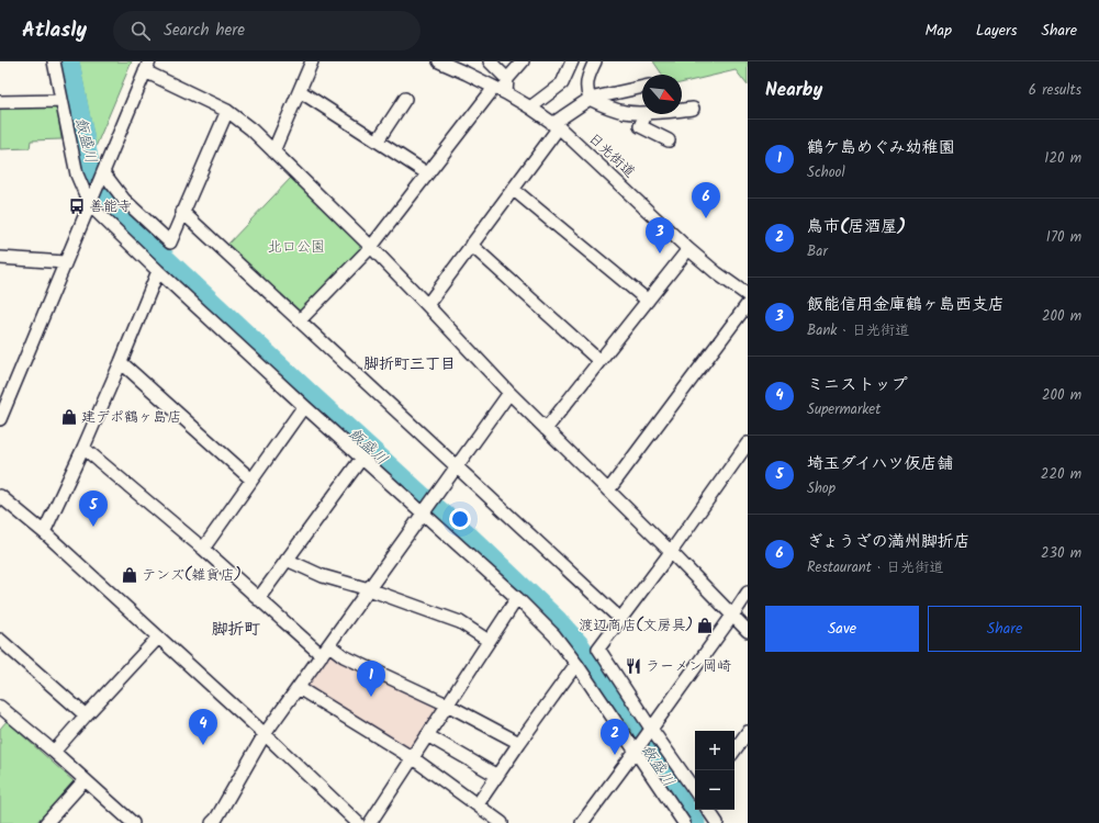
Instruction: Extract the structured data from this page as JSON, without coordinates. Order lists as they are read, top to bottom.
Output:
{
  "streets": {
    "street": ["日光街道"]
  },
  "districts": ["脚折町三丁目", "脚折町"],
  "water": ["飯盛川"],
  "parks": ["北口公園"],
  "places": {
    "bus stop": ["善能寺"],
    "shop": ["建デポ鶴ヶ島店", "テンズ(雑貨店)", "渡辺商店(文房具)"],
    "restaurant": ["ラーメン岡崎"]
  },
  "north": "bottom right",
  "page": {
    "header": "Atlasly",
    "search": "Search here",
    "nav": ["Map", "Layers", "Share"],
    "heading": ["Nearby", "6 results"],
    "list": [
      {
        "mark": "1",
        "name": "鶴ケ島めぐみ幼稚園",
        "note": "School",
        "value": "120 m"
      },
      {
        "mark": "2",
        "name": "鳥市(居酒屋)",
        "note": "Bar",
        "value": "170 m"
      },
      {
        "mark": "3",
        "name": "飯能信用金庫鶴ヶ島西支店",
        "note": "Bank · 日光街道",
        "value": "200 m"
      },
      {
        "mark": "4",
        "name": "ミニストップ",
        "note": "Supermarket",
        "value": "200 m"
      },
      {
        "mark": "5",
        "name": "埼玉ダイハツ仮店舗",
        "note": "Shop",
        "value": "220 m"
      },
      {
        "mark": "6",
        "name": "ぎょうざの満州脚折店",
        "note": "Restaurant · 日光街道",
        "value": "230 m"
      }
    ],
    "pins": [
      "6",
      "3",
      "5",
      "1",
      "4",
      "2"
    ],
    "buttons": ["Save", "Share"],
    "map_buttons": ["+", "−"]
  }
}
